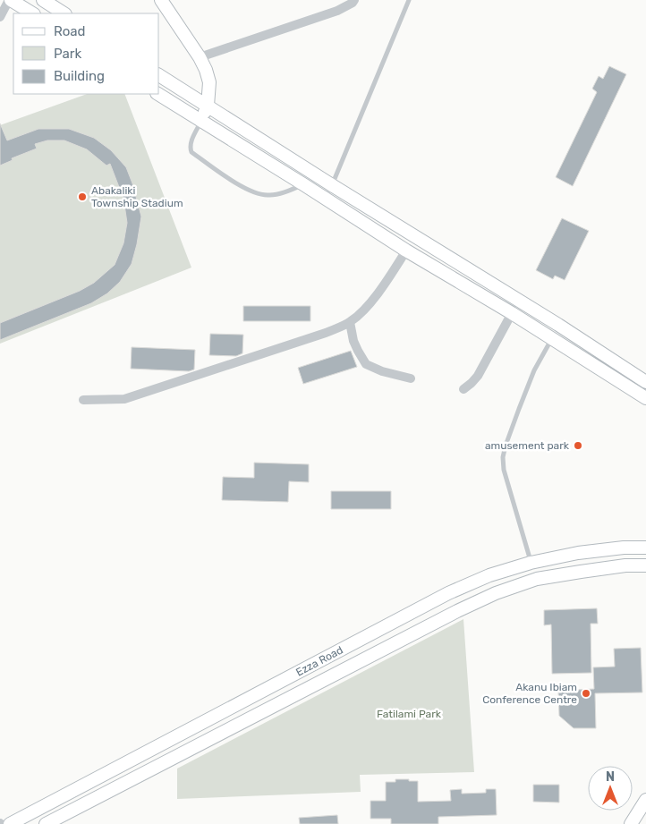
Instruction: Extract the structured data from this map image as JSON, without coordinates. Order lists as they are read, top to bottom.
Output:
{
  "streets": {
    "main road": ["Ezza Road"]
  },
  "parks": ["Fatilami Park"],
  "places": ["Abakaliki Township Stadium", "amusement park", "Akanu Ibiam Conference Centre"],
  "legend": ["Road", "Park", "Building"],
  "north": "top"
}
